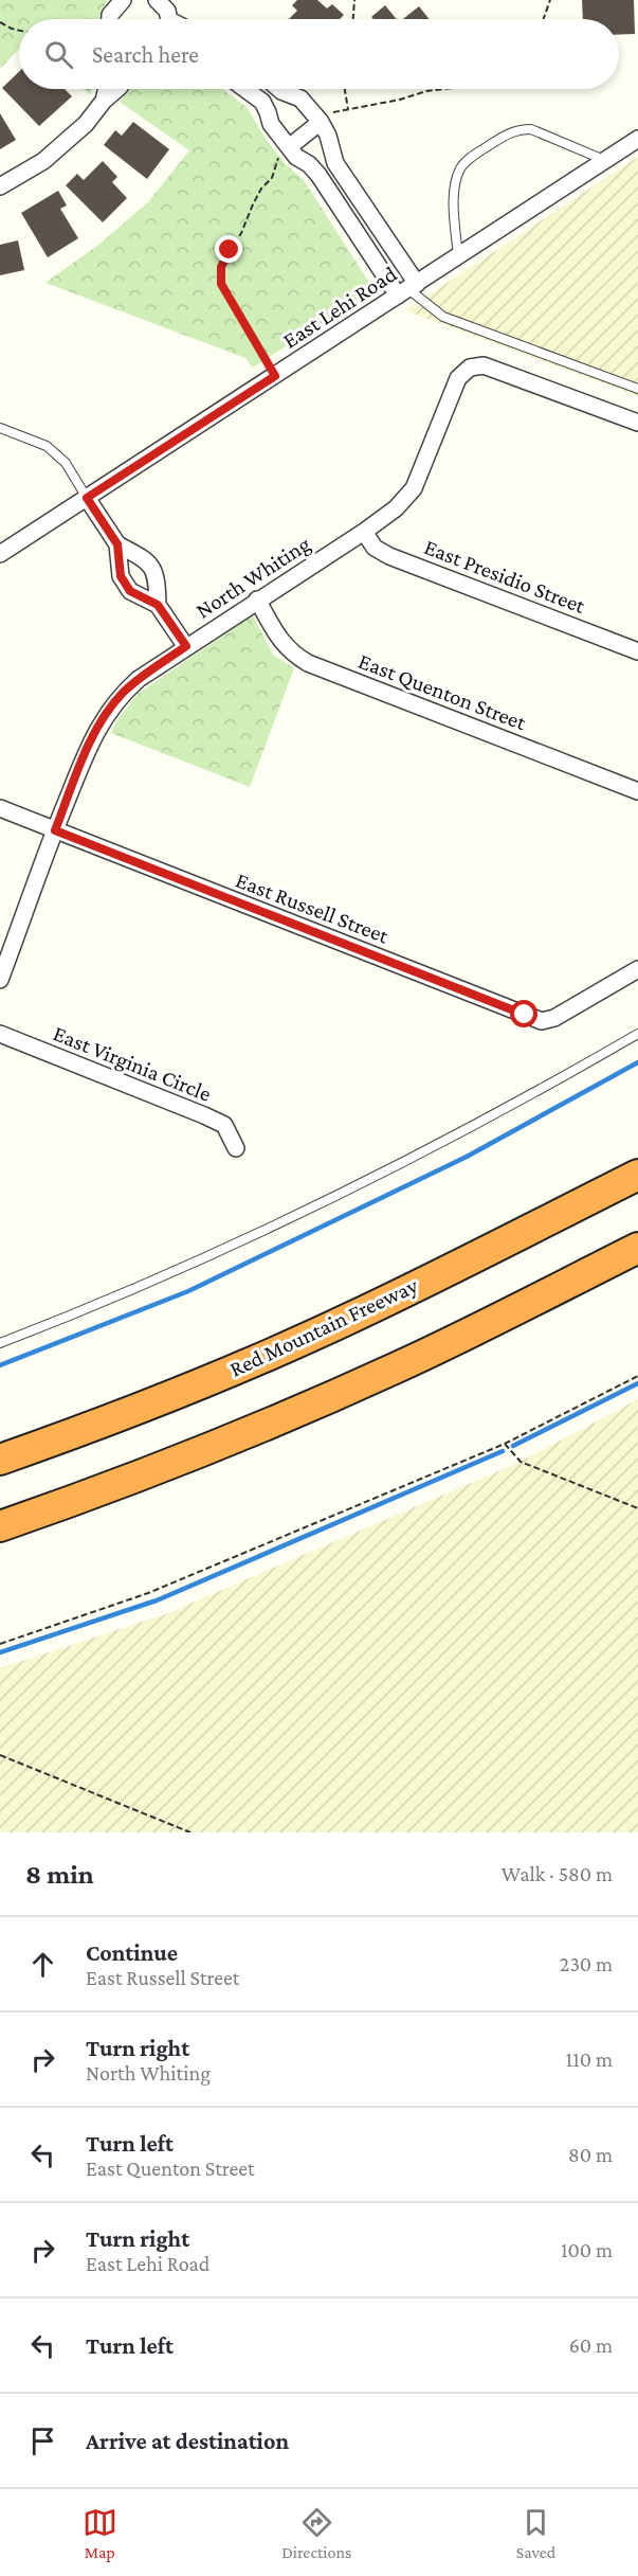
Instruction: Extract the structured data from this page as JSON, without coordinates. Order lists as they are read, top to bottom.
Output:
{
  "streets": {
    "highway": ["Red Mountain Freeway"],
    "street": [
      "East Lehi Road",
      "East Presidio Street",
      "North Whiting",
      "East Quenton Street",
      "East Russell Street",
      "East Virginia Circle"
    ]
  },
  "crossings": [
    ["East Presidio Street", "North Whiting"],
    ["North Whiting", "East Quenton Street"],
    ["North Whiting", "East Russell Street"]
  ],
  "page": {
    "search": "Search here",
    "heading": ["8 min", "Walk · 580 m"],
    "list": [
      ["Continue", "East Russell Street", "230 m"],
      ["Turn right", "North Whiting", "110 m"],
      ["Turn left", "East Quenton Street", "80 m"],
      ["Turn right", "East Lehi Road", "100 m"],
      ["Turn left", "60 m"],
      "Arrive at destination"
    ],
    "nav": ["Map", "Directions", "Saved"]
  }
}
